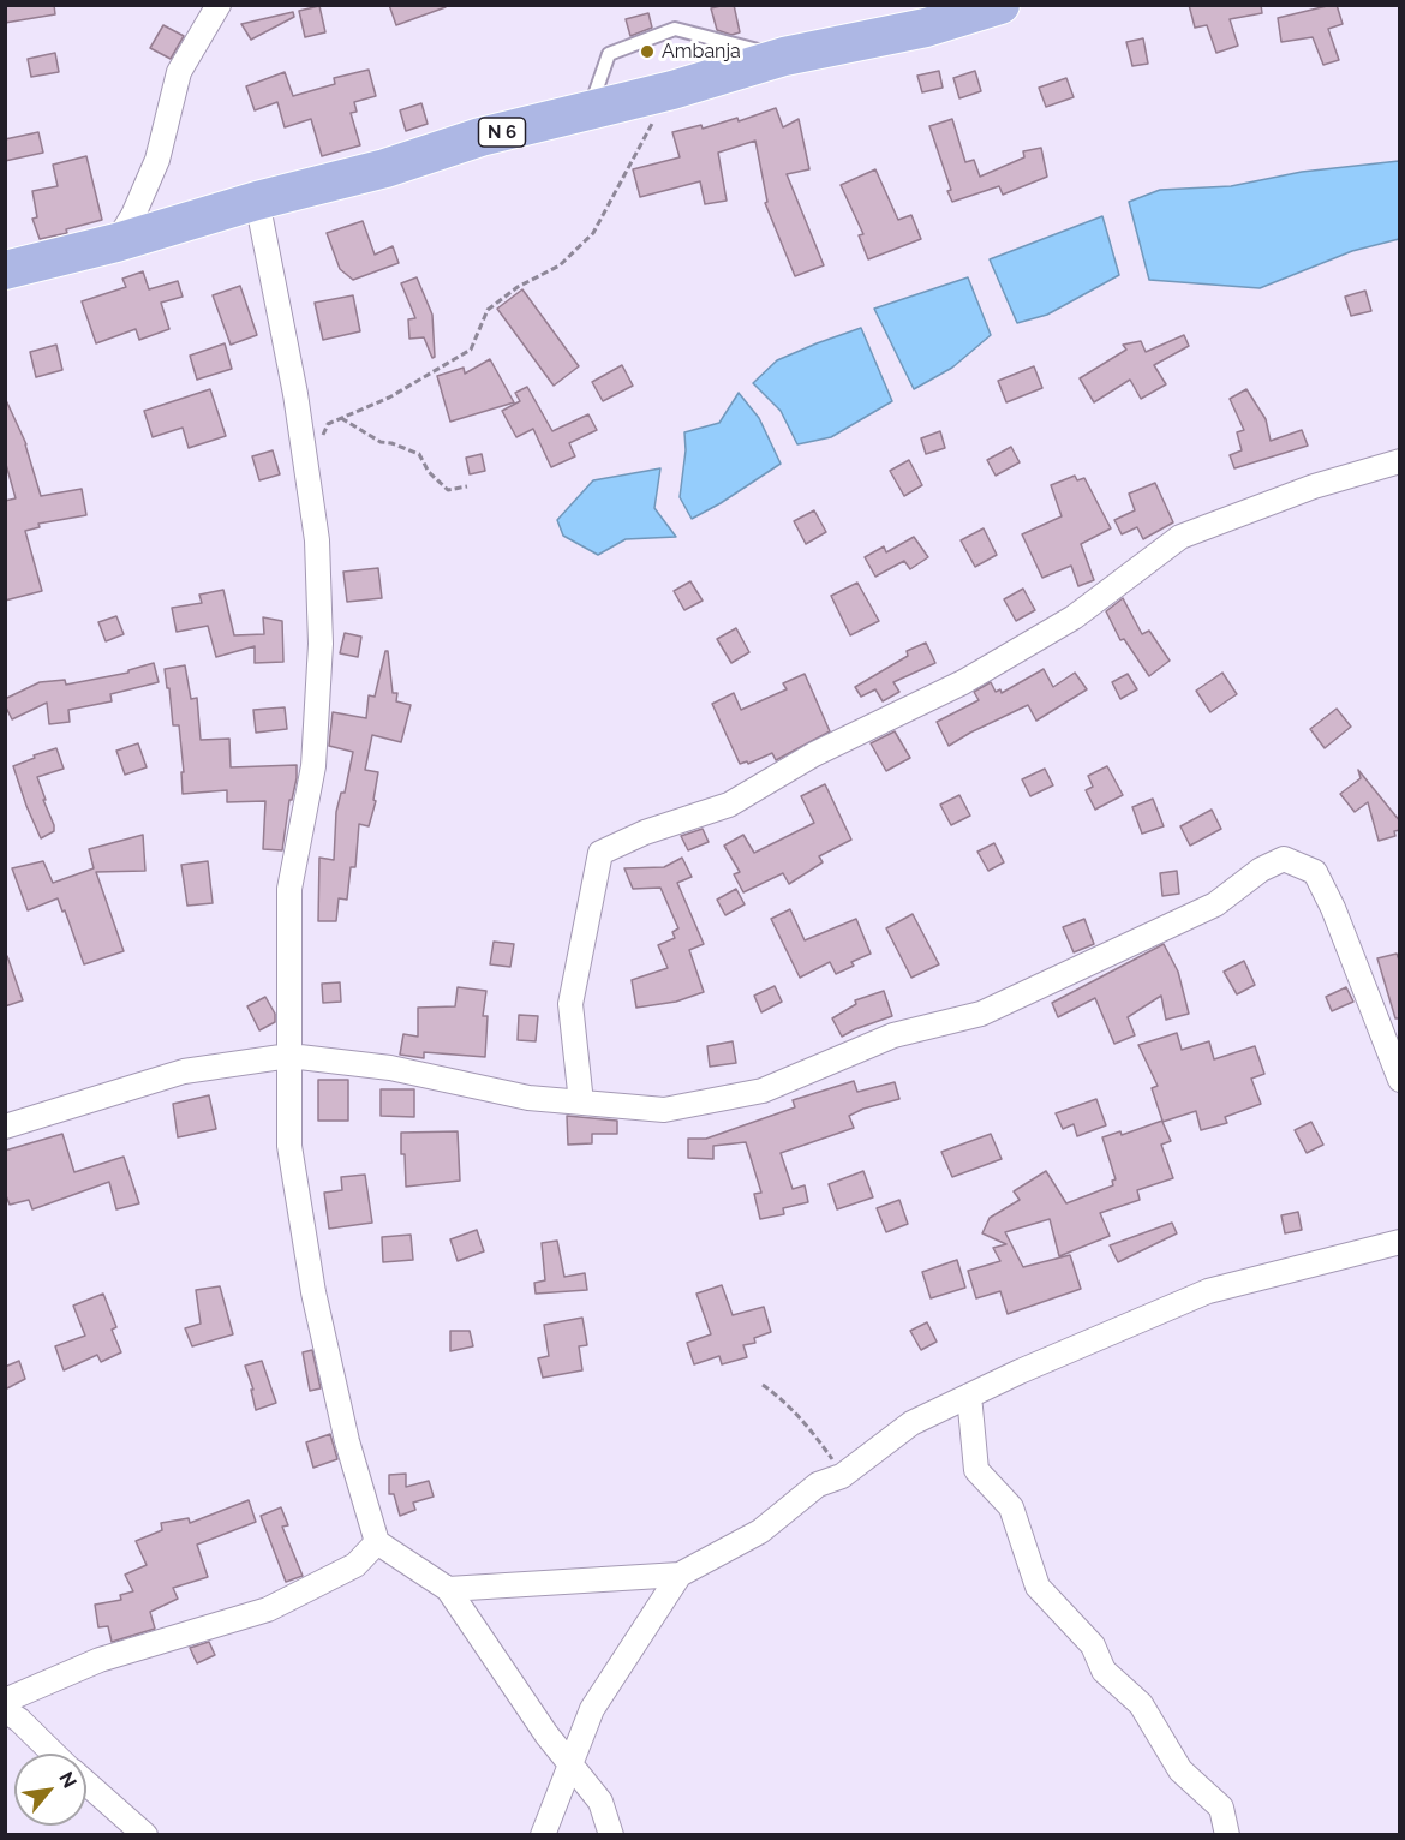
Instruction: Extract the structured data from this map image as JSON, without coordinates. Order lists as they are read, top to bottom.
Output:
{
  "streets": {
    "main road": ["N 6"]
  },
  "places": ["Ambanja"],
  "north": "top right"
}
